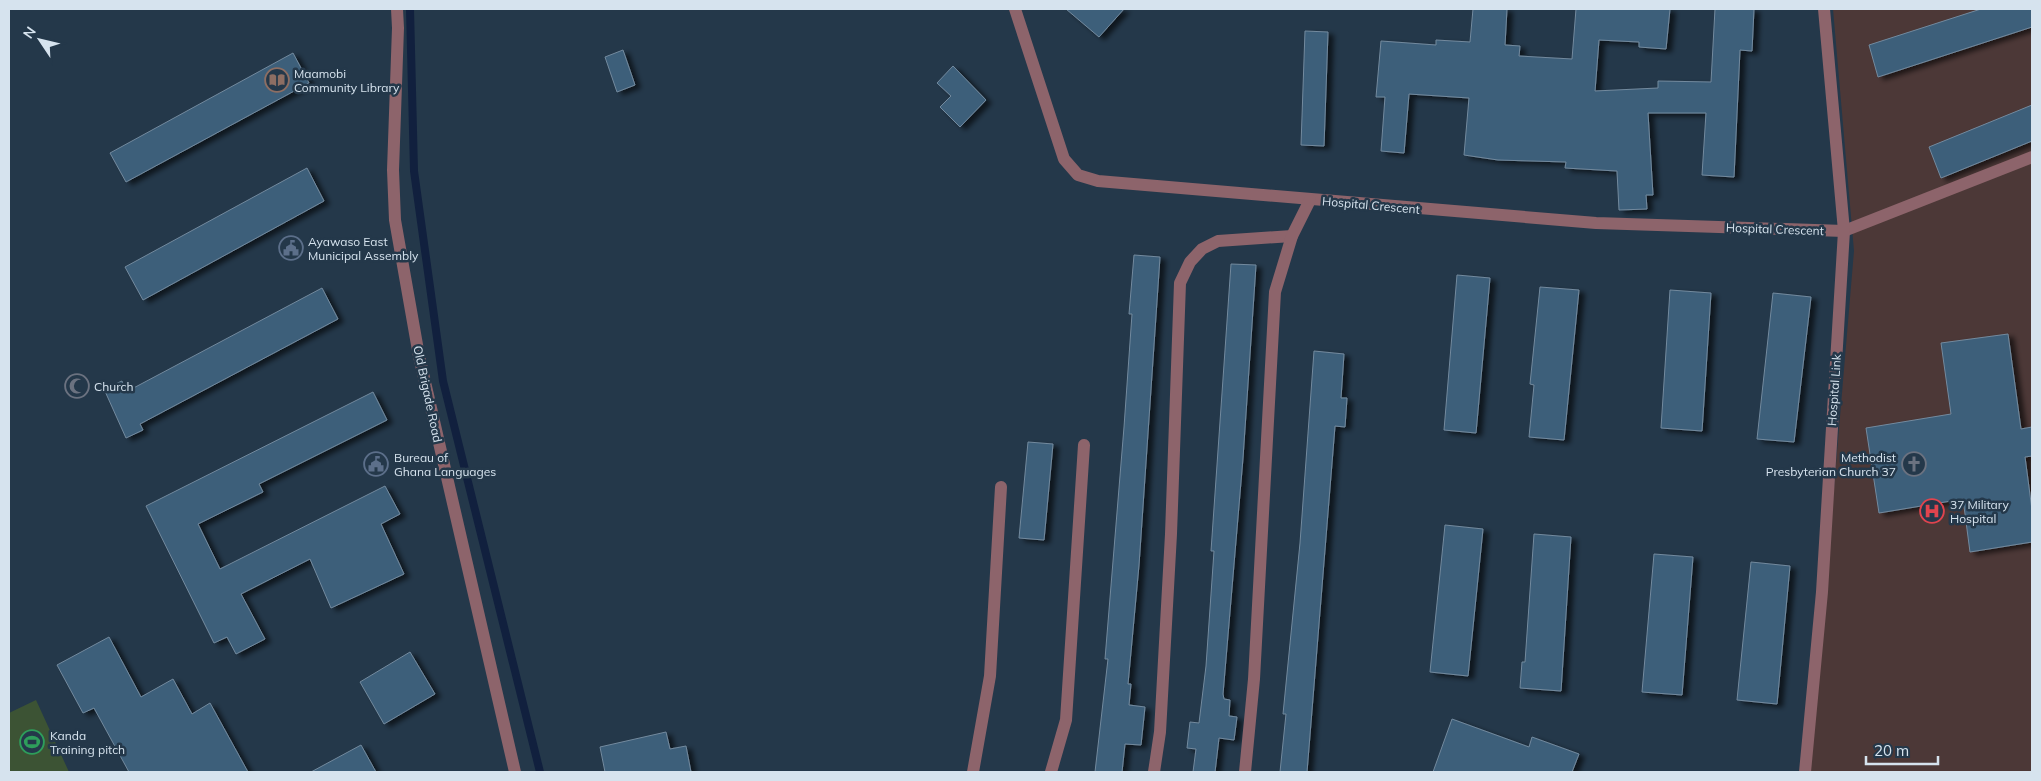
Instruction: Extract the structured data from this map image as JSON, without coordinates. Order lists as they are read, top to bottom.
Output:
{
  "streets": {
    "street": ["Hospital Crescent", "Hospital Link", "Old Brigade Road"]
  },
  "crossings": [
    ["Hospital Crescent", "Hospital Link"]
  ],
  "places": {
    "library": ["Maamobi Community Library"],
    "public building": ["Ayawaso East Municipal Assembly", "Bureau of Ghana Languages"],
    "mosque": ["Church"],
    "church": ["Methodist Presbyterian Church 37"],
    "hospital": ["37 Military Hospital"],
    "sports": ["Kanda Training pitch"]
  },
  "scale_bar": "20 m",
  "north": "top left"
}
